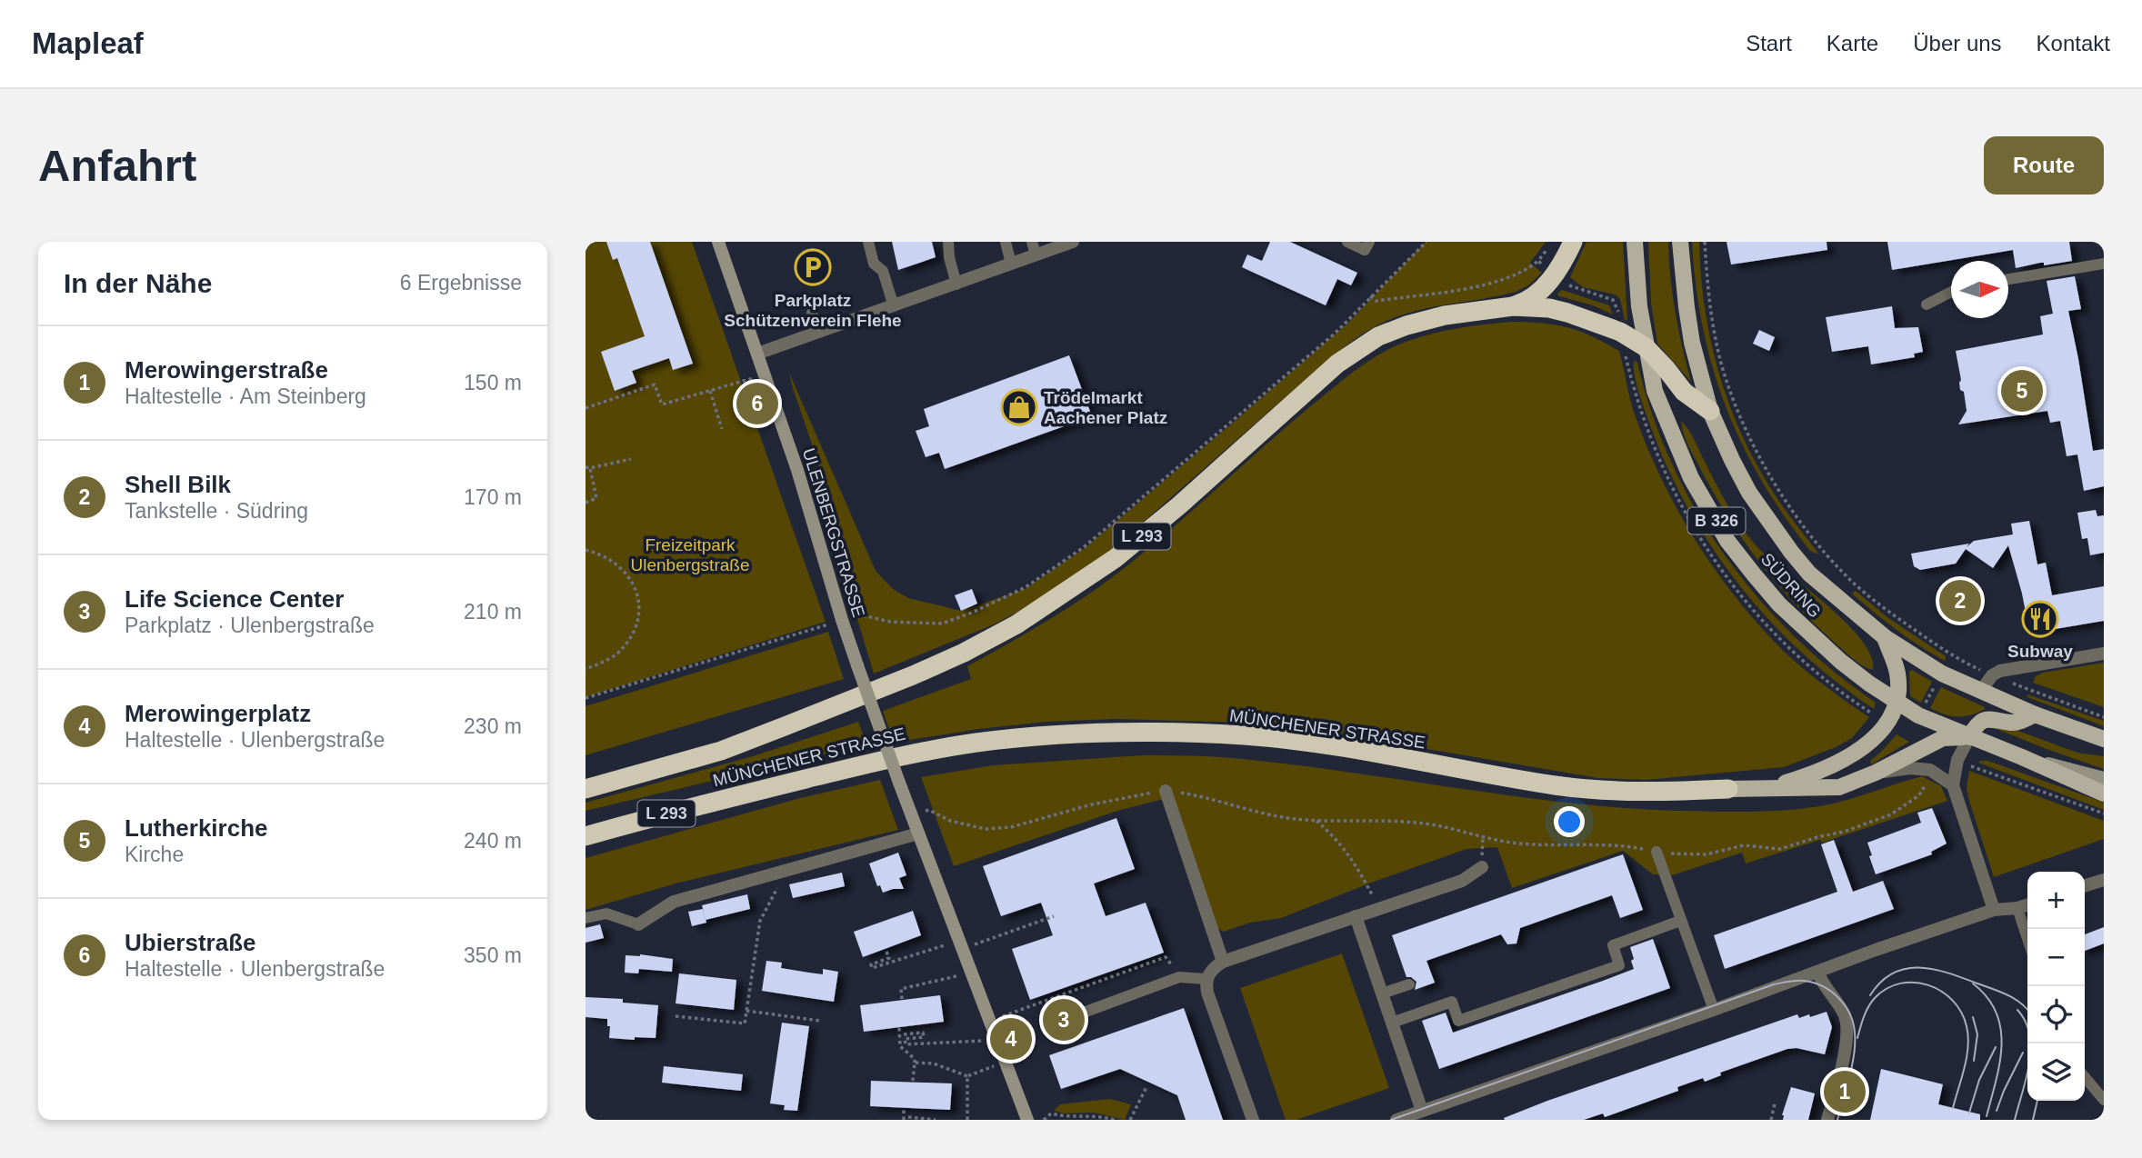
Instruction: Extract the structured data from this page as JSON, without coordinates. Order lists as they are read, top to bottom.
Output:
{
  "streets": {
    "highway": ["L 293", "MÜNCHENER STRASSE"],
    "main road": ["B 326", "SÜDRING"],
    "street": ["ULENBERGSTRASSE"]
  },
  "crossings": [
    ["B 326", "SÜDRING"],
    ["B 326", "MÜNCHENER STRASSE"]
  ],
  "parks": ["Freizeitpark Ulenbergstraße"],
  "places": {
    "parking": ["Parkplatz Schützenverein Flehe"],
    "shop": ["Trödelmarkt Aachener Platz"],
    "restaurant": ["Subway"]
  },
  "north": "right",
  "page": {
    "header": "Mapleaf",
    "nav": [
      "Start",
      "Karte",
      "Über uns",
      "Kontakt"
    ],
    "buttons": "Route",
    "title": "Anfahrt",
    "heading": ["In der Nähe", "6 Ergebnisse"],
    "list": [
      {
        "mark": "1",
        "name": "Merowingerstraße",
        "note": "Haltestelle · Am Steinberg",
        "value": "150 m"
      },
      {
        "mark": "2",
        "name": "Shell Bilk",
        "note": "Tankstelle · Südring",
        "value": "170 m"
      },
      {
        "mark": "3",
        "name": "Life Science Center",
        "note": "Parkplatz · Ulenbergstraße",
        "value": "210 m"
      },
      {
        "mark": "4",
        "name": "Merowingerplatz",
        "note": "Haltestelle · Ulenbergstraße",
        "value": "230 m"
      },
      {
        "mark": "5",
        "name": "Lutherkirche",
        "note": "Kirche",
        "value": "240 m"
      },
      {
        "mark": "6",
        "name": "Ubierstraße",
        "note": "Haltestelle · Ulenbergstraße",
        "value": "350 m"
      }
    ],
    "pins": [
      "5",
      "6",
      "2",
      "3",
      "4",
      "1"
    ],
    "map_buttons": ["+", "−"]
  }
}
